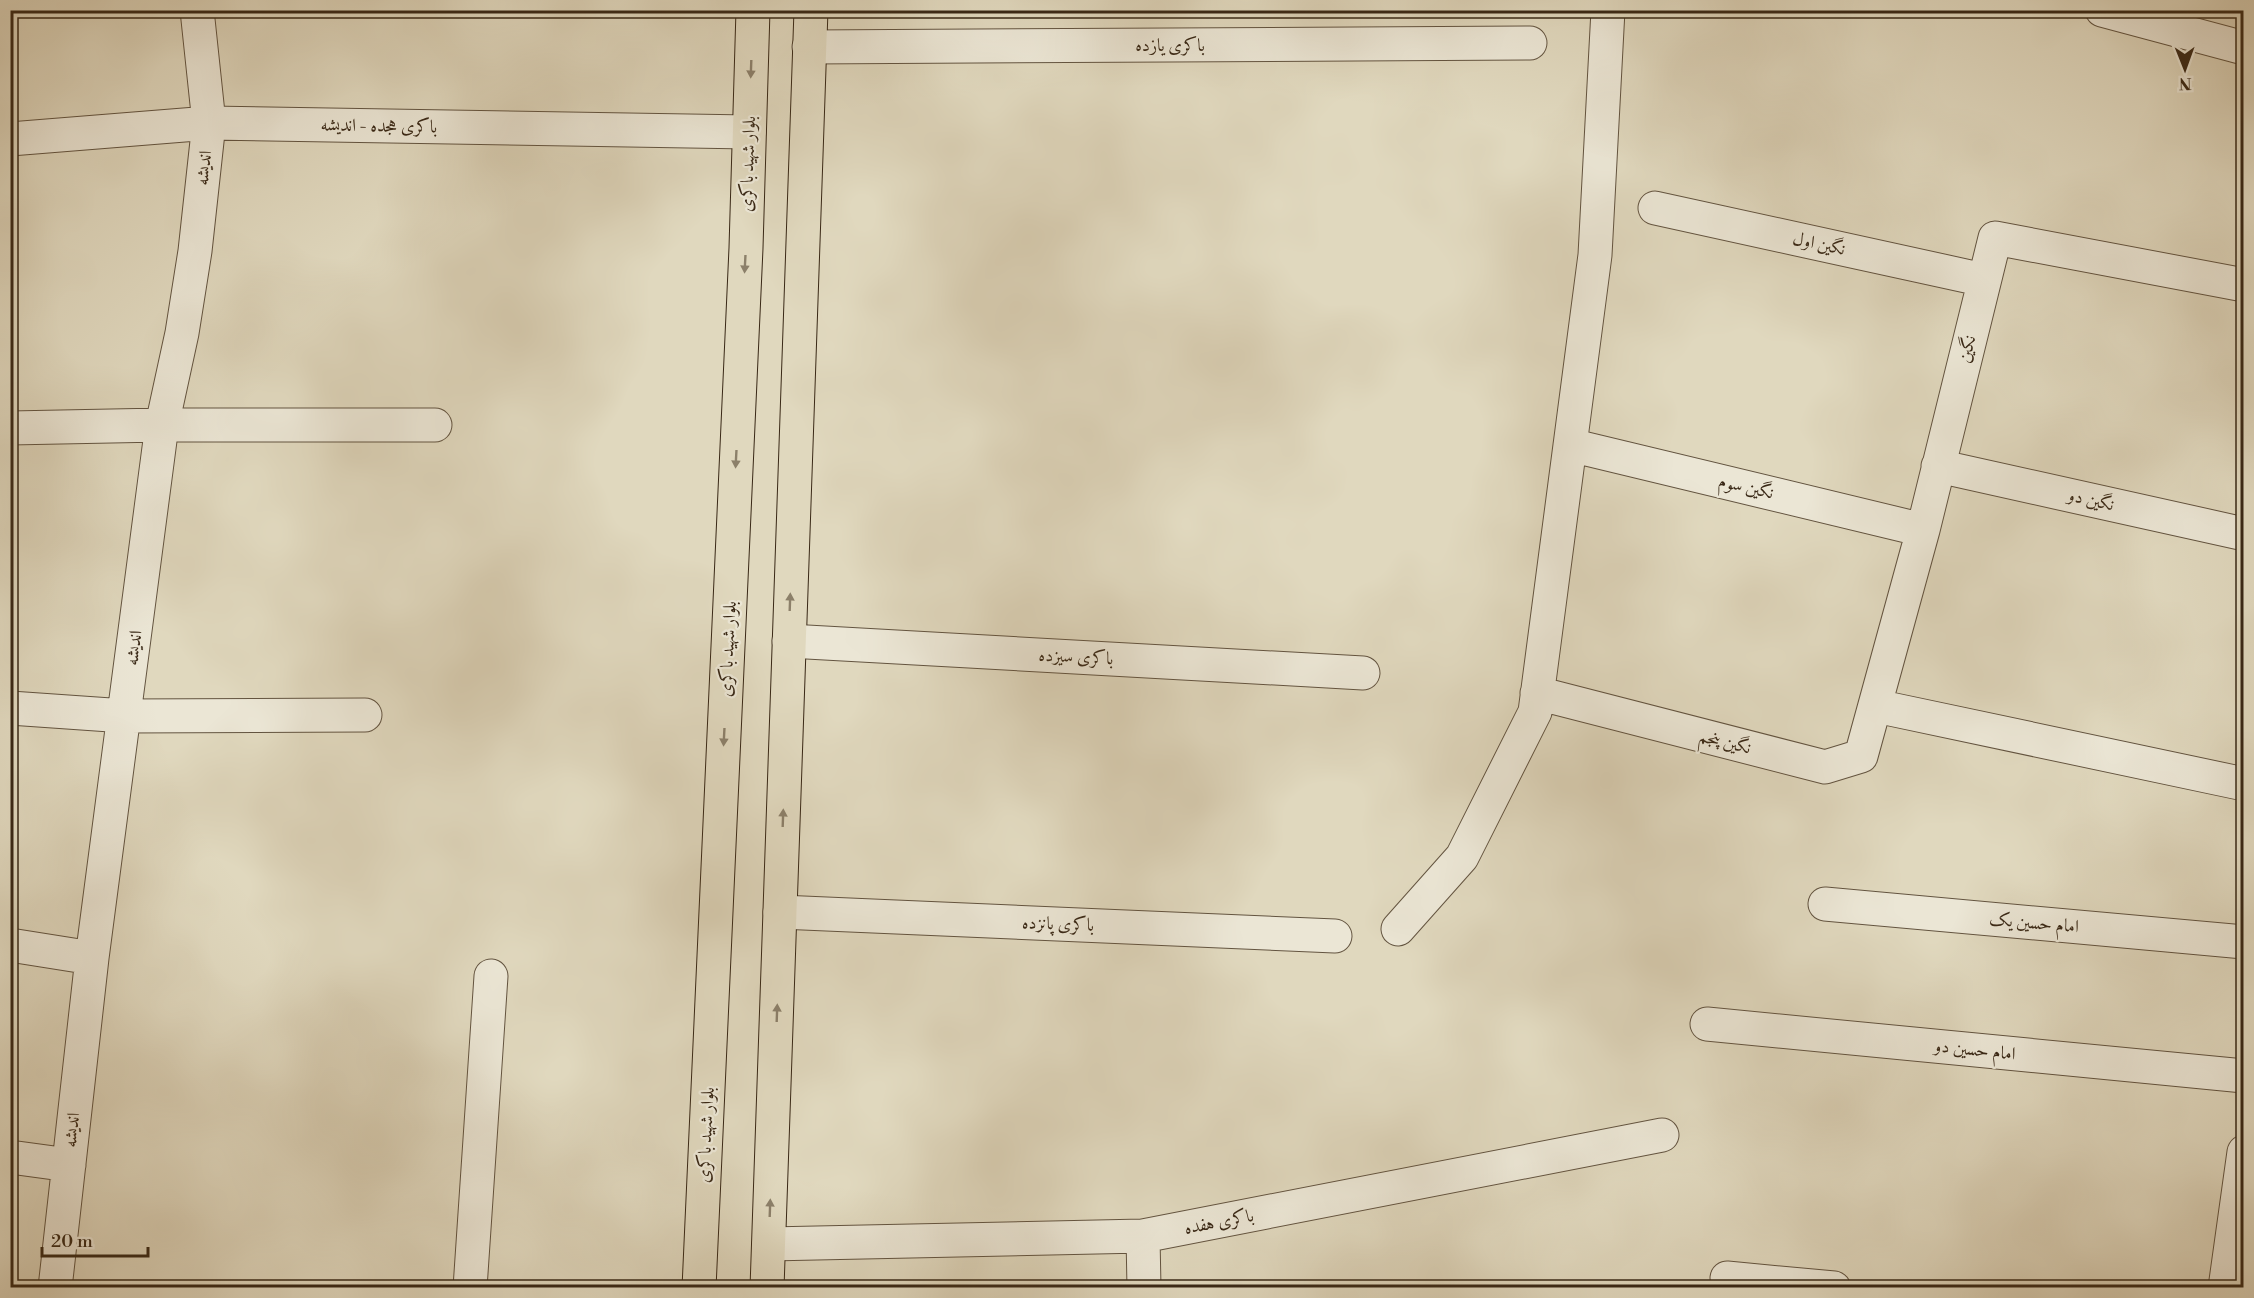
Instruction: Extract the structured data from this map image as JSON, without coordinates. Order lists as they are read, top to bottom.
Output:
{
  "streets": {
    "main road": ["بلوار شهید باکری"],
    "street": [
      "باکری یازده",
      "باکری هجده - اندیشه",
      "اندیشه",
      "نگین اول",
      "نگین",
      "نگین سوم",
      "نگین دو",
      "باکری سیزده",
      "نگین پنجم",
      "امام حسین یک",
      "باکری پانزده",
      "امام حسین دو",
      "باکری هفده"
    ]
  },
  "crossings": [
    ["باکری هجده - اندیشه", "بلوار شهید باکری"],
    ["باکری هجده - اندیشه", "اندیشه"],
    ["نگین اول", "نگین"],
    ["نگین", "نگین سوم"],
    ["نگین", "نگین دو"],
    ["نگین", "نگین پنجم"]
  ],
  "scale_bar": "20 m",
  "north": "bottom"
}
